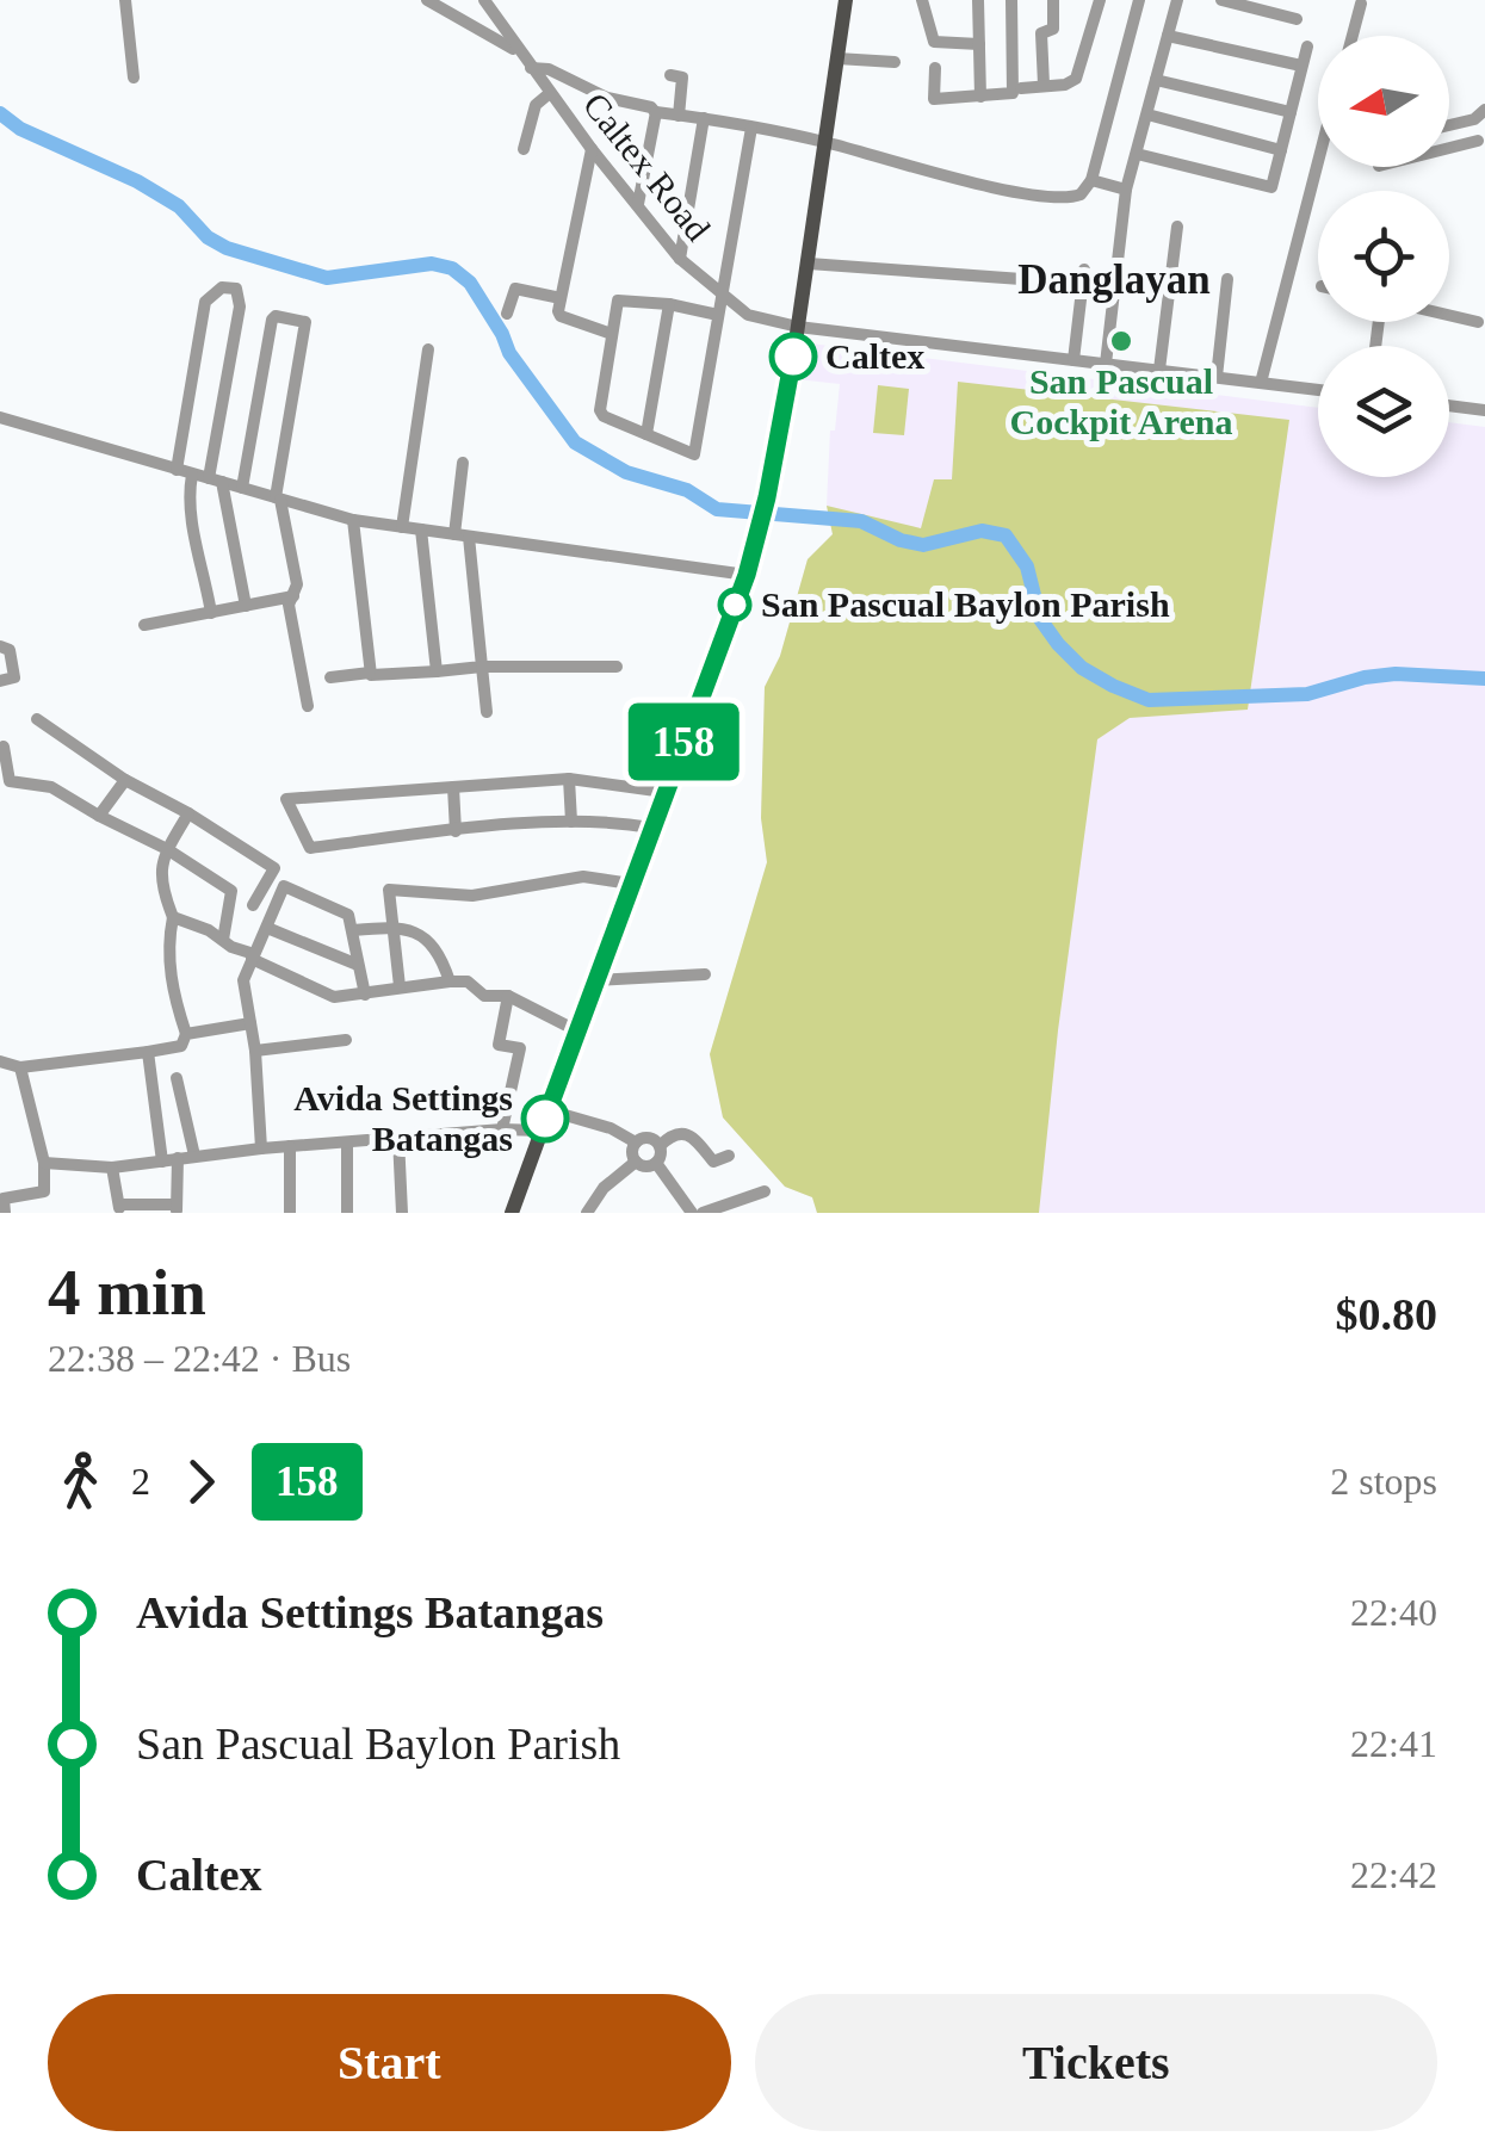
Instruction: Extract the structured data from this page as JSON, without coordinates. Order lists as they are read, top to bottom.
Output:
{
  "streets": {
    "street": ["Caltex Road"]
  },
  "districts": ["Danglayan"],
  "places": [
    "San Pascual Cockpit Arena",
    "Caltex",
    "San Pascual Baylon Parish",
    "Avida Settings Batangas"
  ],
  "lines": ["bus line 158"],
  "north": "left",
  "page": {
    "on_map": "158",
    "heading": ["4 min", "22:38 – 22:42 · Bus", "$0.80"],
    "legs": ["2", "158", "2 stops"],
    "list": [
      {
        "name": "Avida Settings Batangas",
        "value": "22:40"
      },
      {
        "name": "San Pascual Baylon Parish",
        "value": "22:41"
      },
      {
        "name": "Caltex",
        "value": "22:42"
      }
    ],
    "buttons": ["Start", "Tickets"]
  }
}
